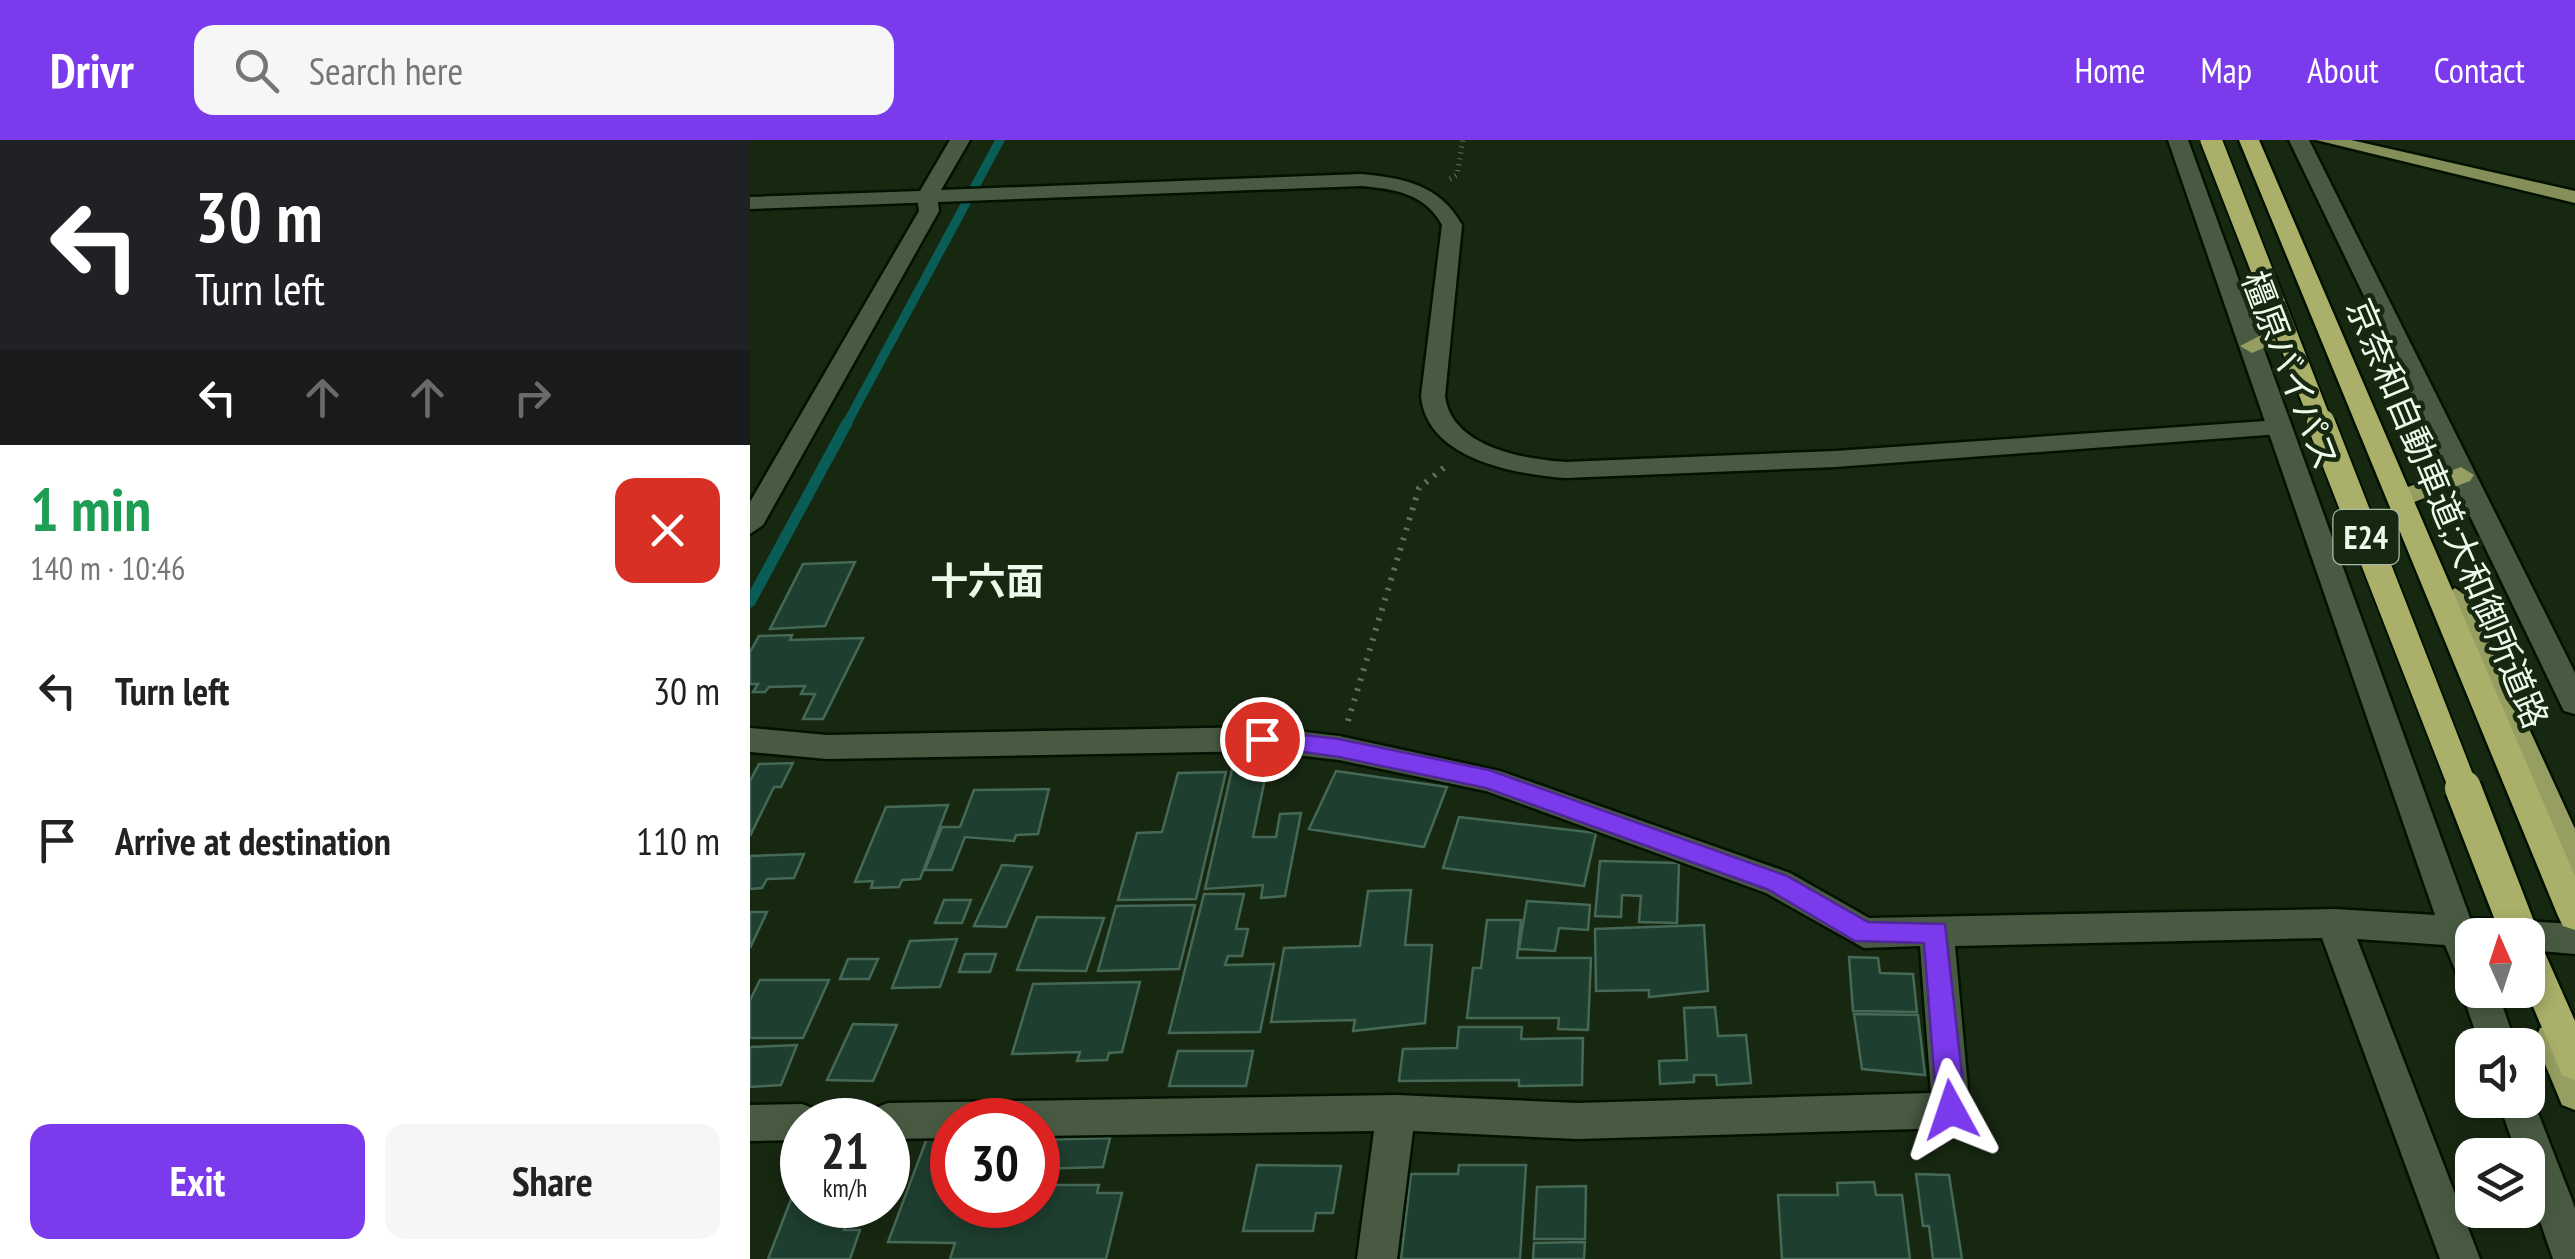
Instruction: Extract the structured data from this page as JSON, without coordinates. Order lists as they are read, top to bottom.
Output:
{
  "streets": {
    "highway": ["橿原バイパス", "京奈和自動車道;大和御所道路", "E24"]
  },
  "crossings": [
    ["橿原バイパス", "E24"]
  ],
  "districts": ["十六面"],
  "north": "top",
  "page": {
    "header": "Drivr",
    "search": "Search here",
    "nav": [
      "Home",
      "Map",
      "About",
      "Contact"
    ],
    "turn": ["30 m", "Turn left"],
    "heading": ["1 min", "140 m · 10:46"],
    "list": [
      {
        "name": "Turn left",
        "value": "30 m"
      },
      {
        "name": "Arrive at destination",
        "value": "110 m"
      }
    ],
    "speed": "21 km/h",
    "limit": "30",
    "buttons": ["Exit", "Share"]
  }
}
